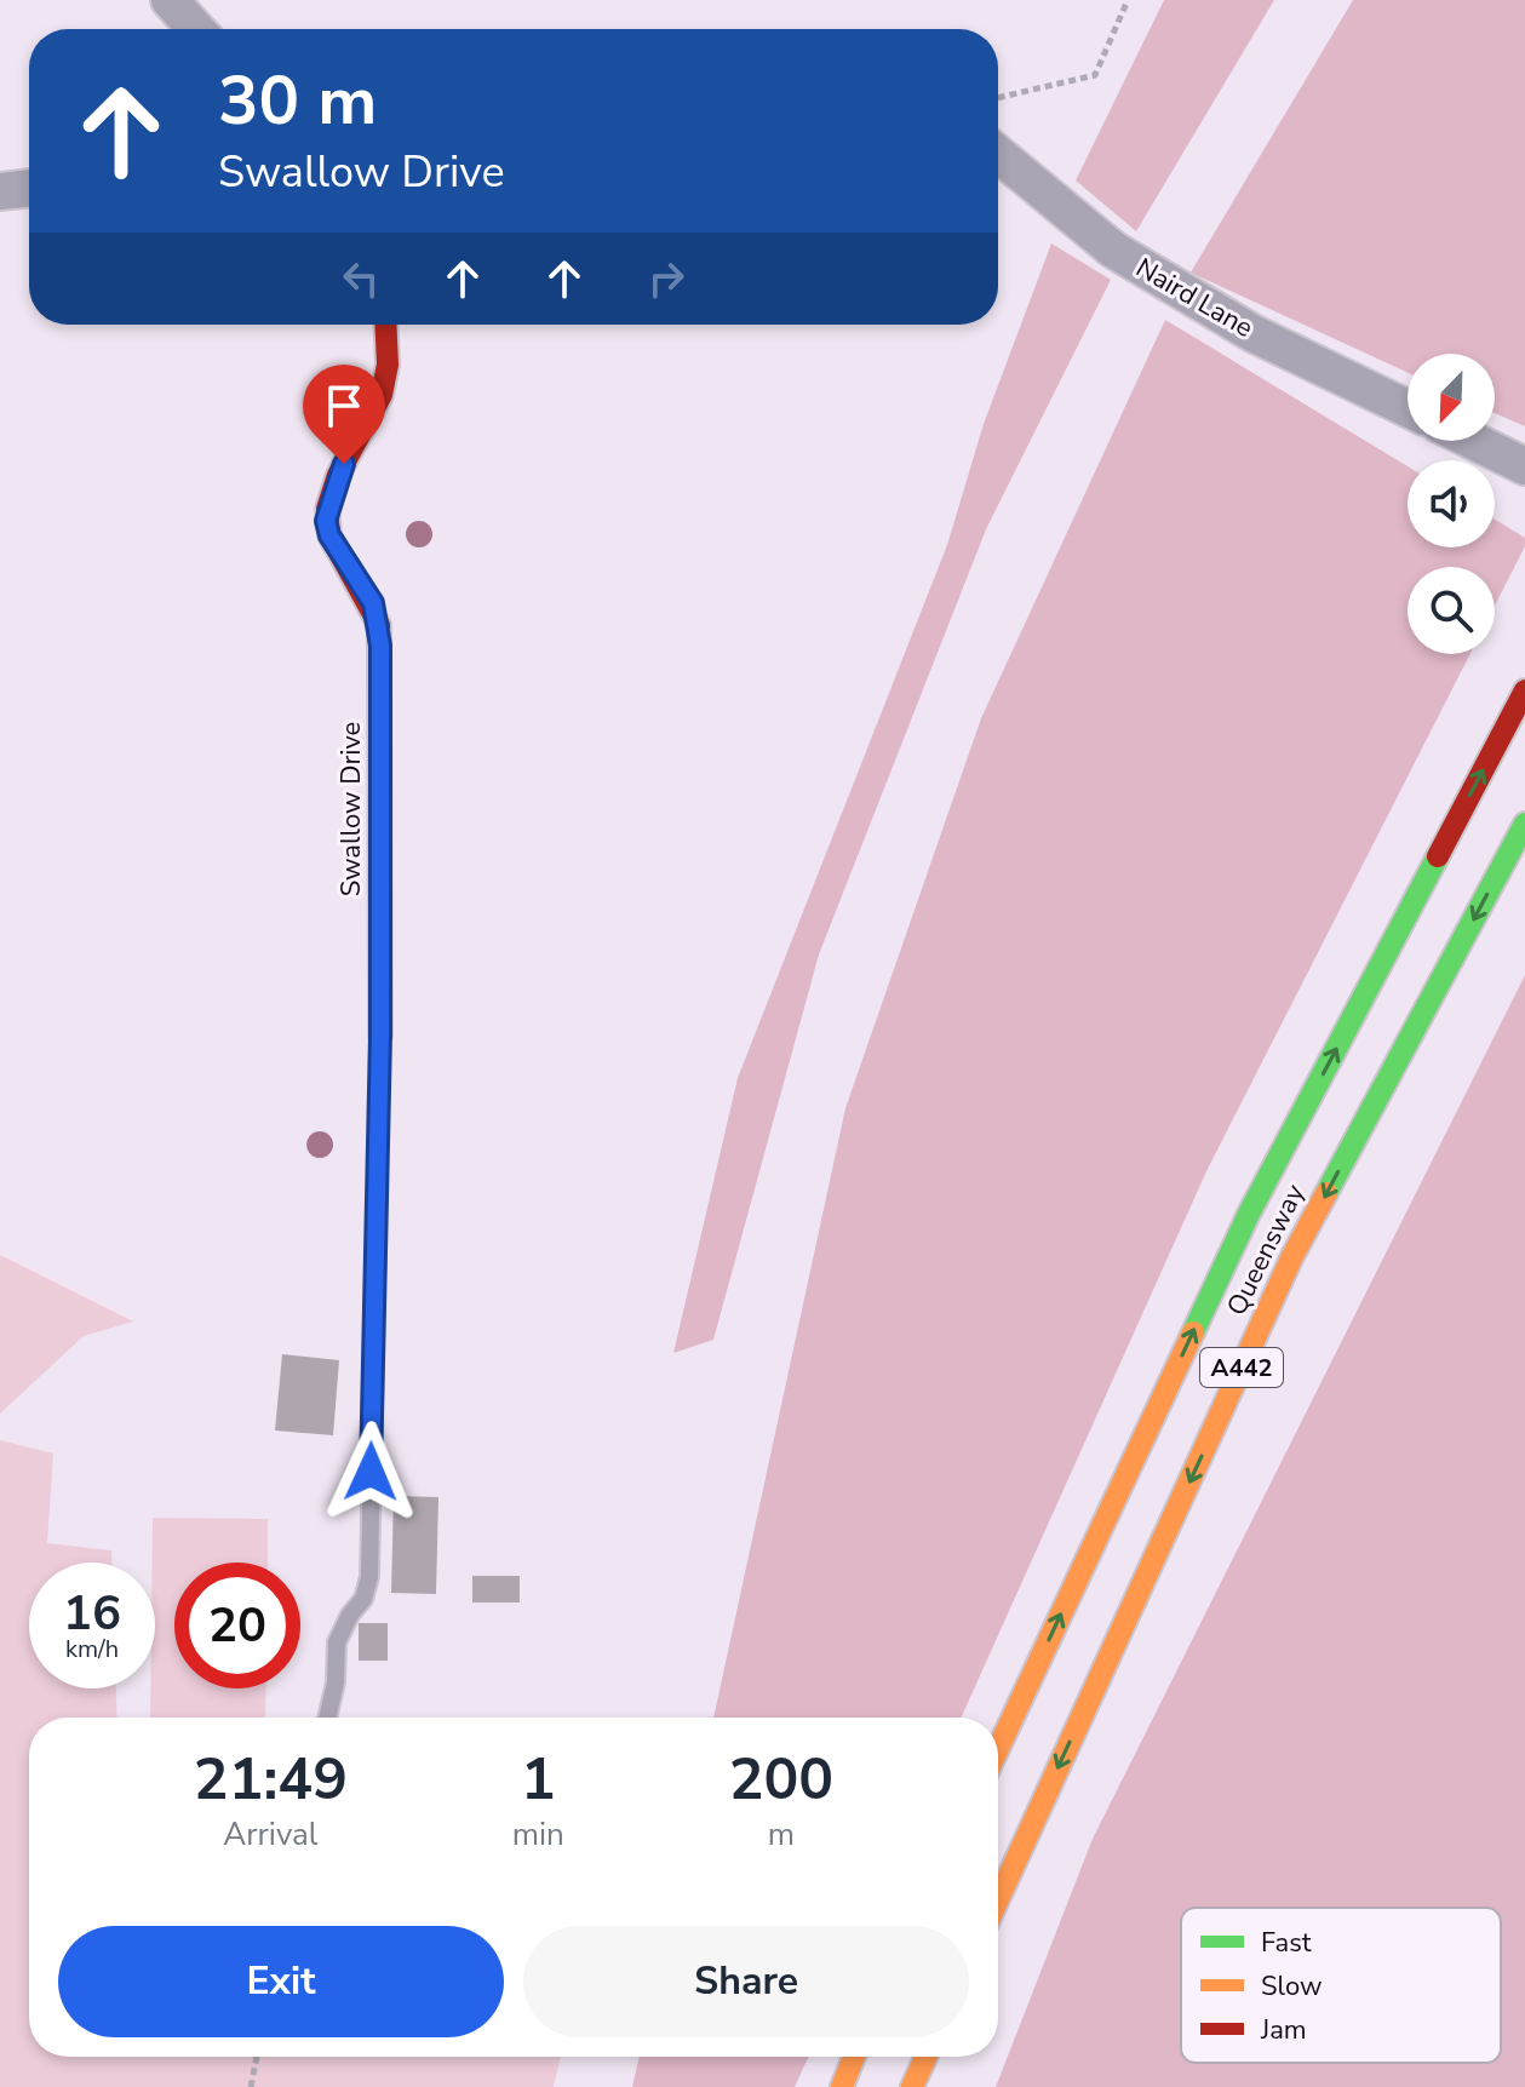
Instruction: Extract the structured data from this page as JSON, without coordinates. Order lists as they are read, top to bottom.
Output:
{
  "streets": {
    "main road": ["Swallow Drive", "Queensway", "A442"],
    "street": ["Naird Lane"]
  },
  "legend": ["Fast", "Slow", "Jam"],
  "north": "bottom left",
  "page": {
    "turn": ["30 m", "Swallow Drive"],
    "speed": "16 km/h",
    "limit": "20",
    "eta": [
      "21:49",
      "Arrival",
      "1",
      "min",
      "200",
      "m"
    ],
    "buttons": ["Exit", "Share"]
  }
}
